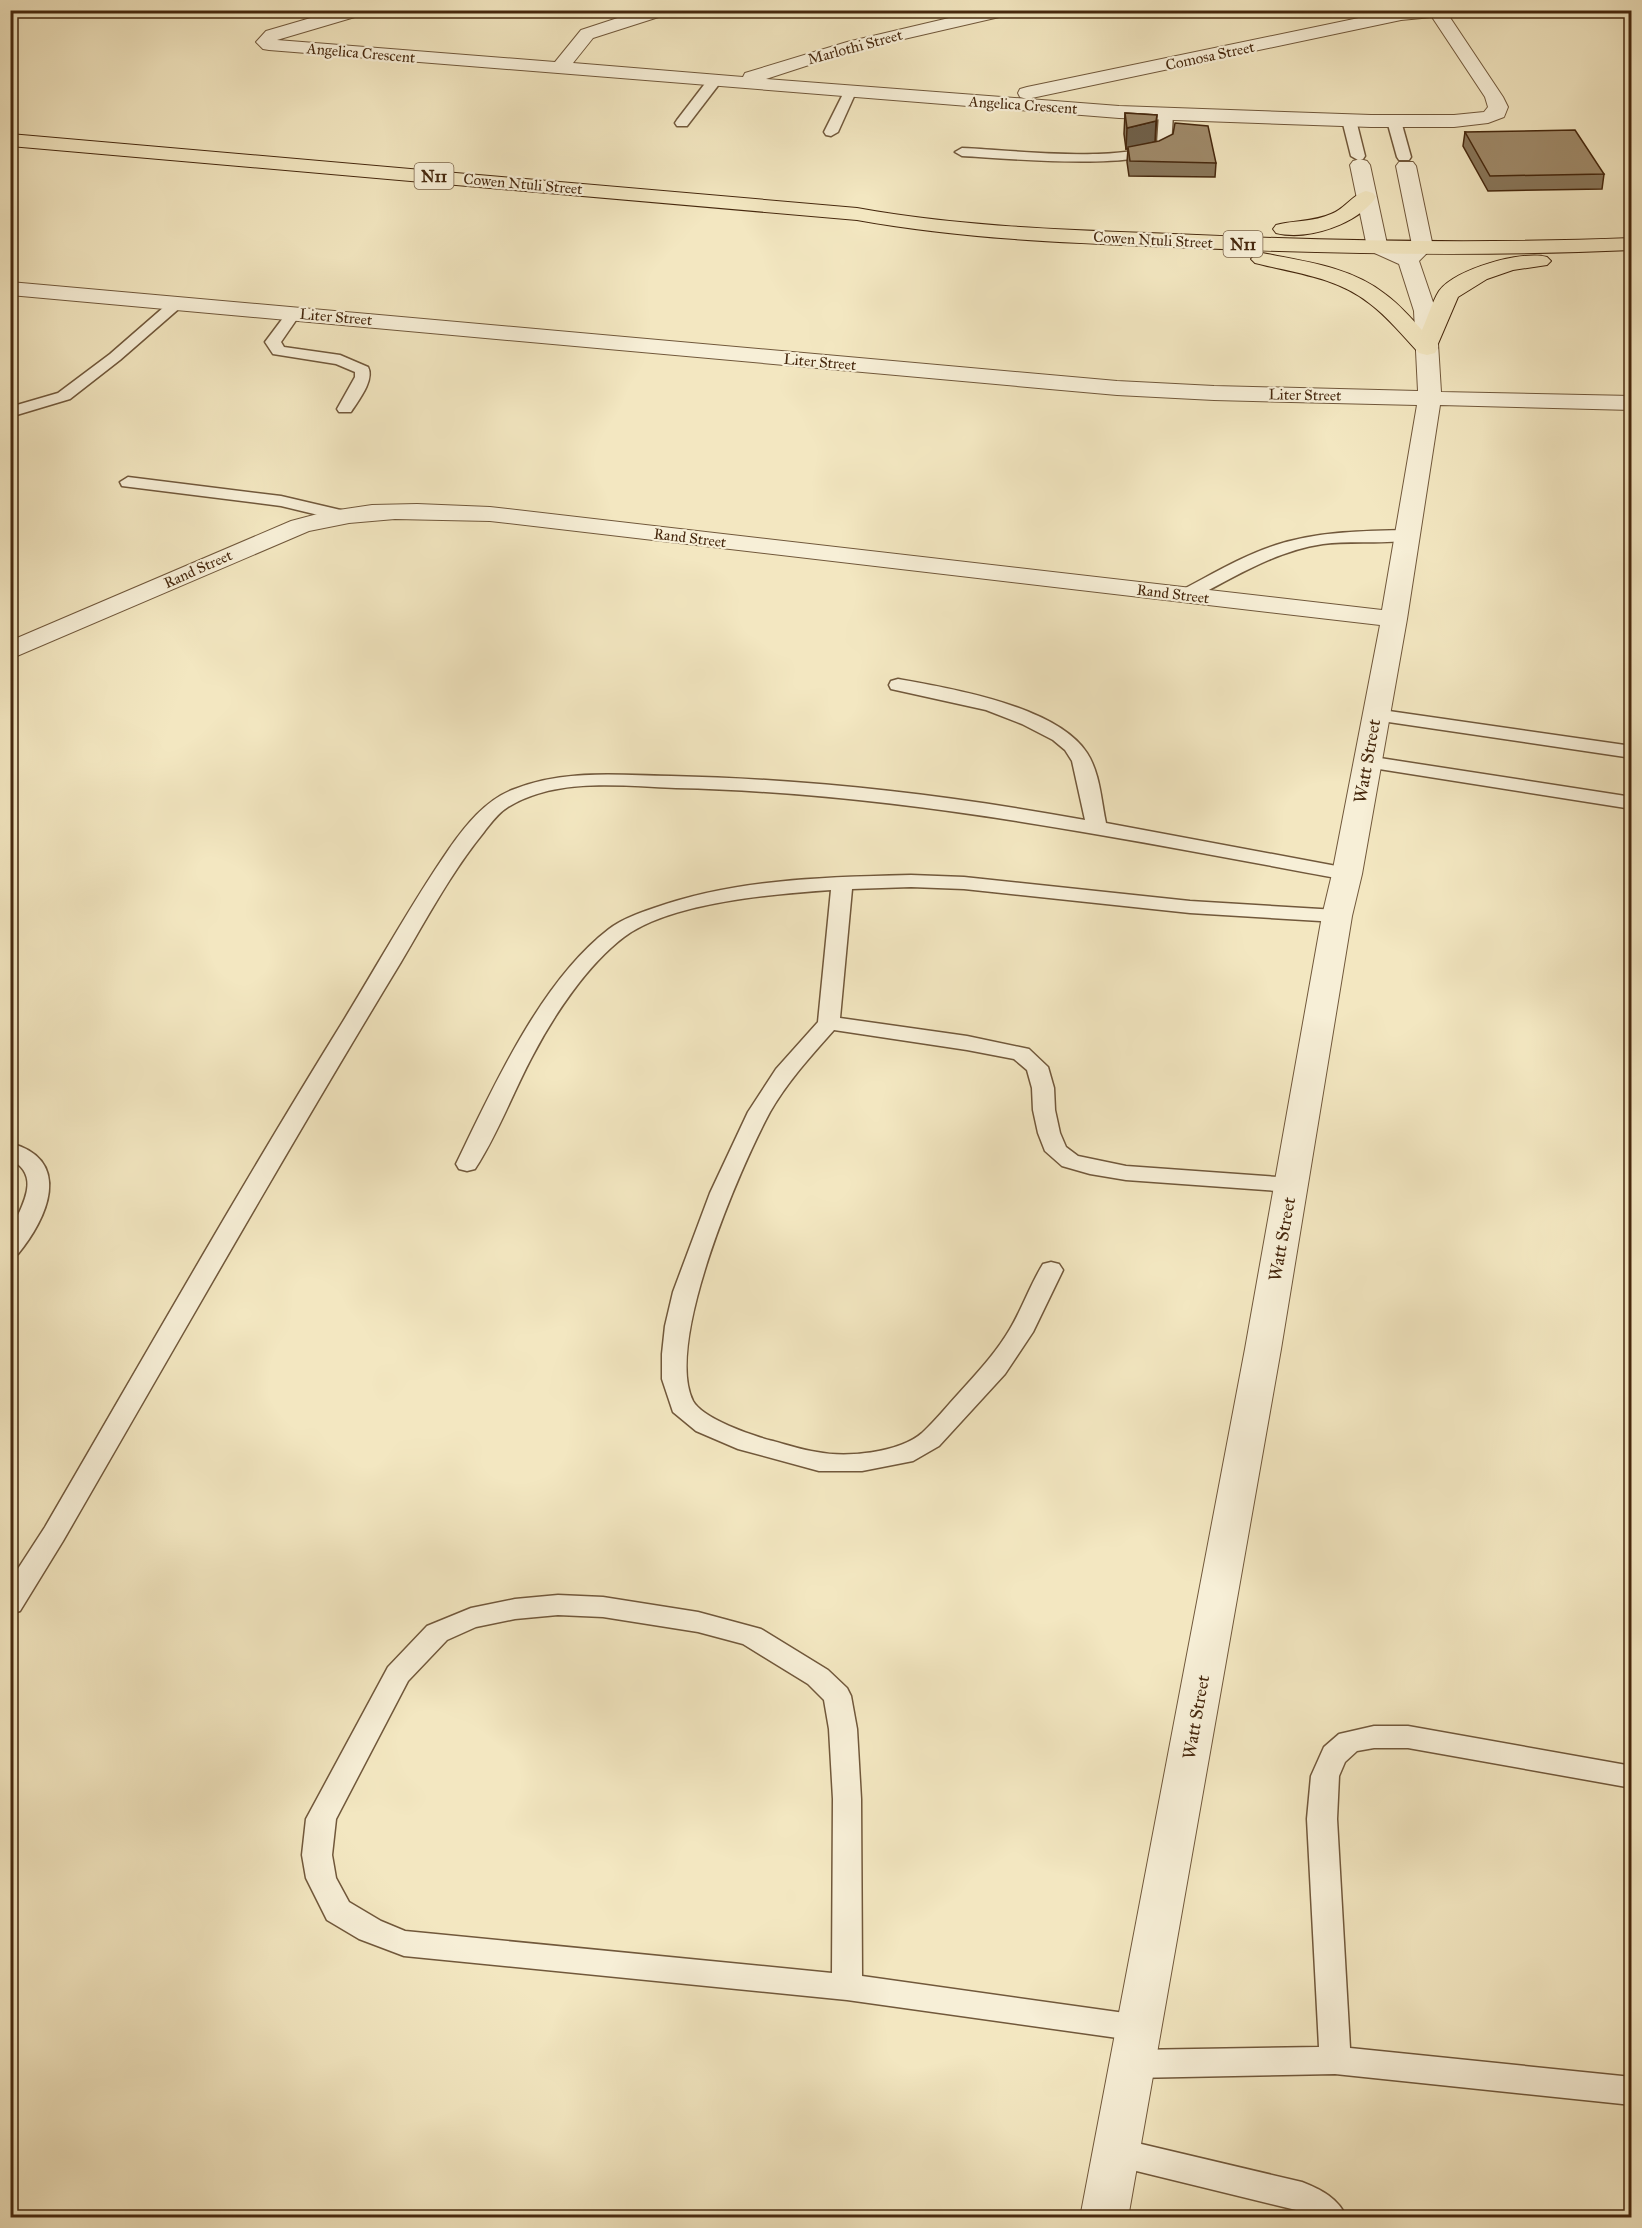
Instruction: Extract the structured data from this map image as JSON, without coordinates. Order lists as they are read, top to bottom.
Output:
{
  "streets": {
    "highway": ["N11", "Cowen Ntuli Street"],
    "street": [
      "Marlothi Street",
      "Angelica Crescent",
      "Comosa Street",
      "Liter Street",
      "Rand Street",
      "Watt Street"
    ]
  },
  "crossings": [
    ["Marlothi Street", "Angelica Crescent"],
    ["Angelica Crescent", "Comosa Street"],
    ["Angelica Crescent", "Watt Street"],
    ["Cowen Ntuli Street", "Watt Street"],
    ["Liter Street", "Watt Street"],
    ["Rand Street", "Watt Street"]
  ]
}
